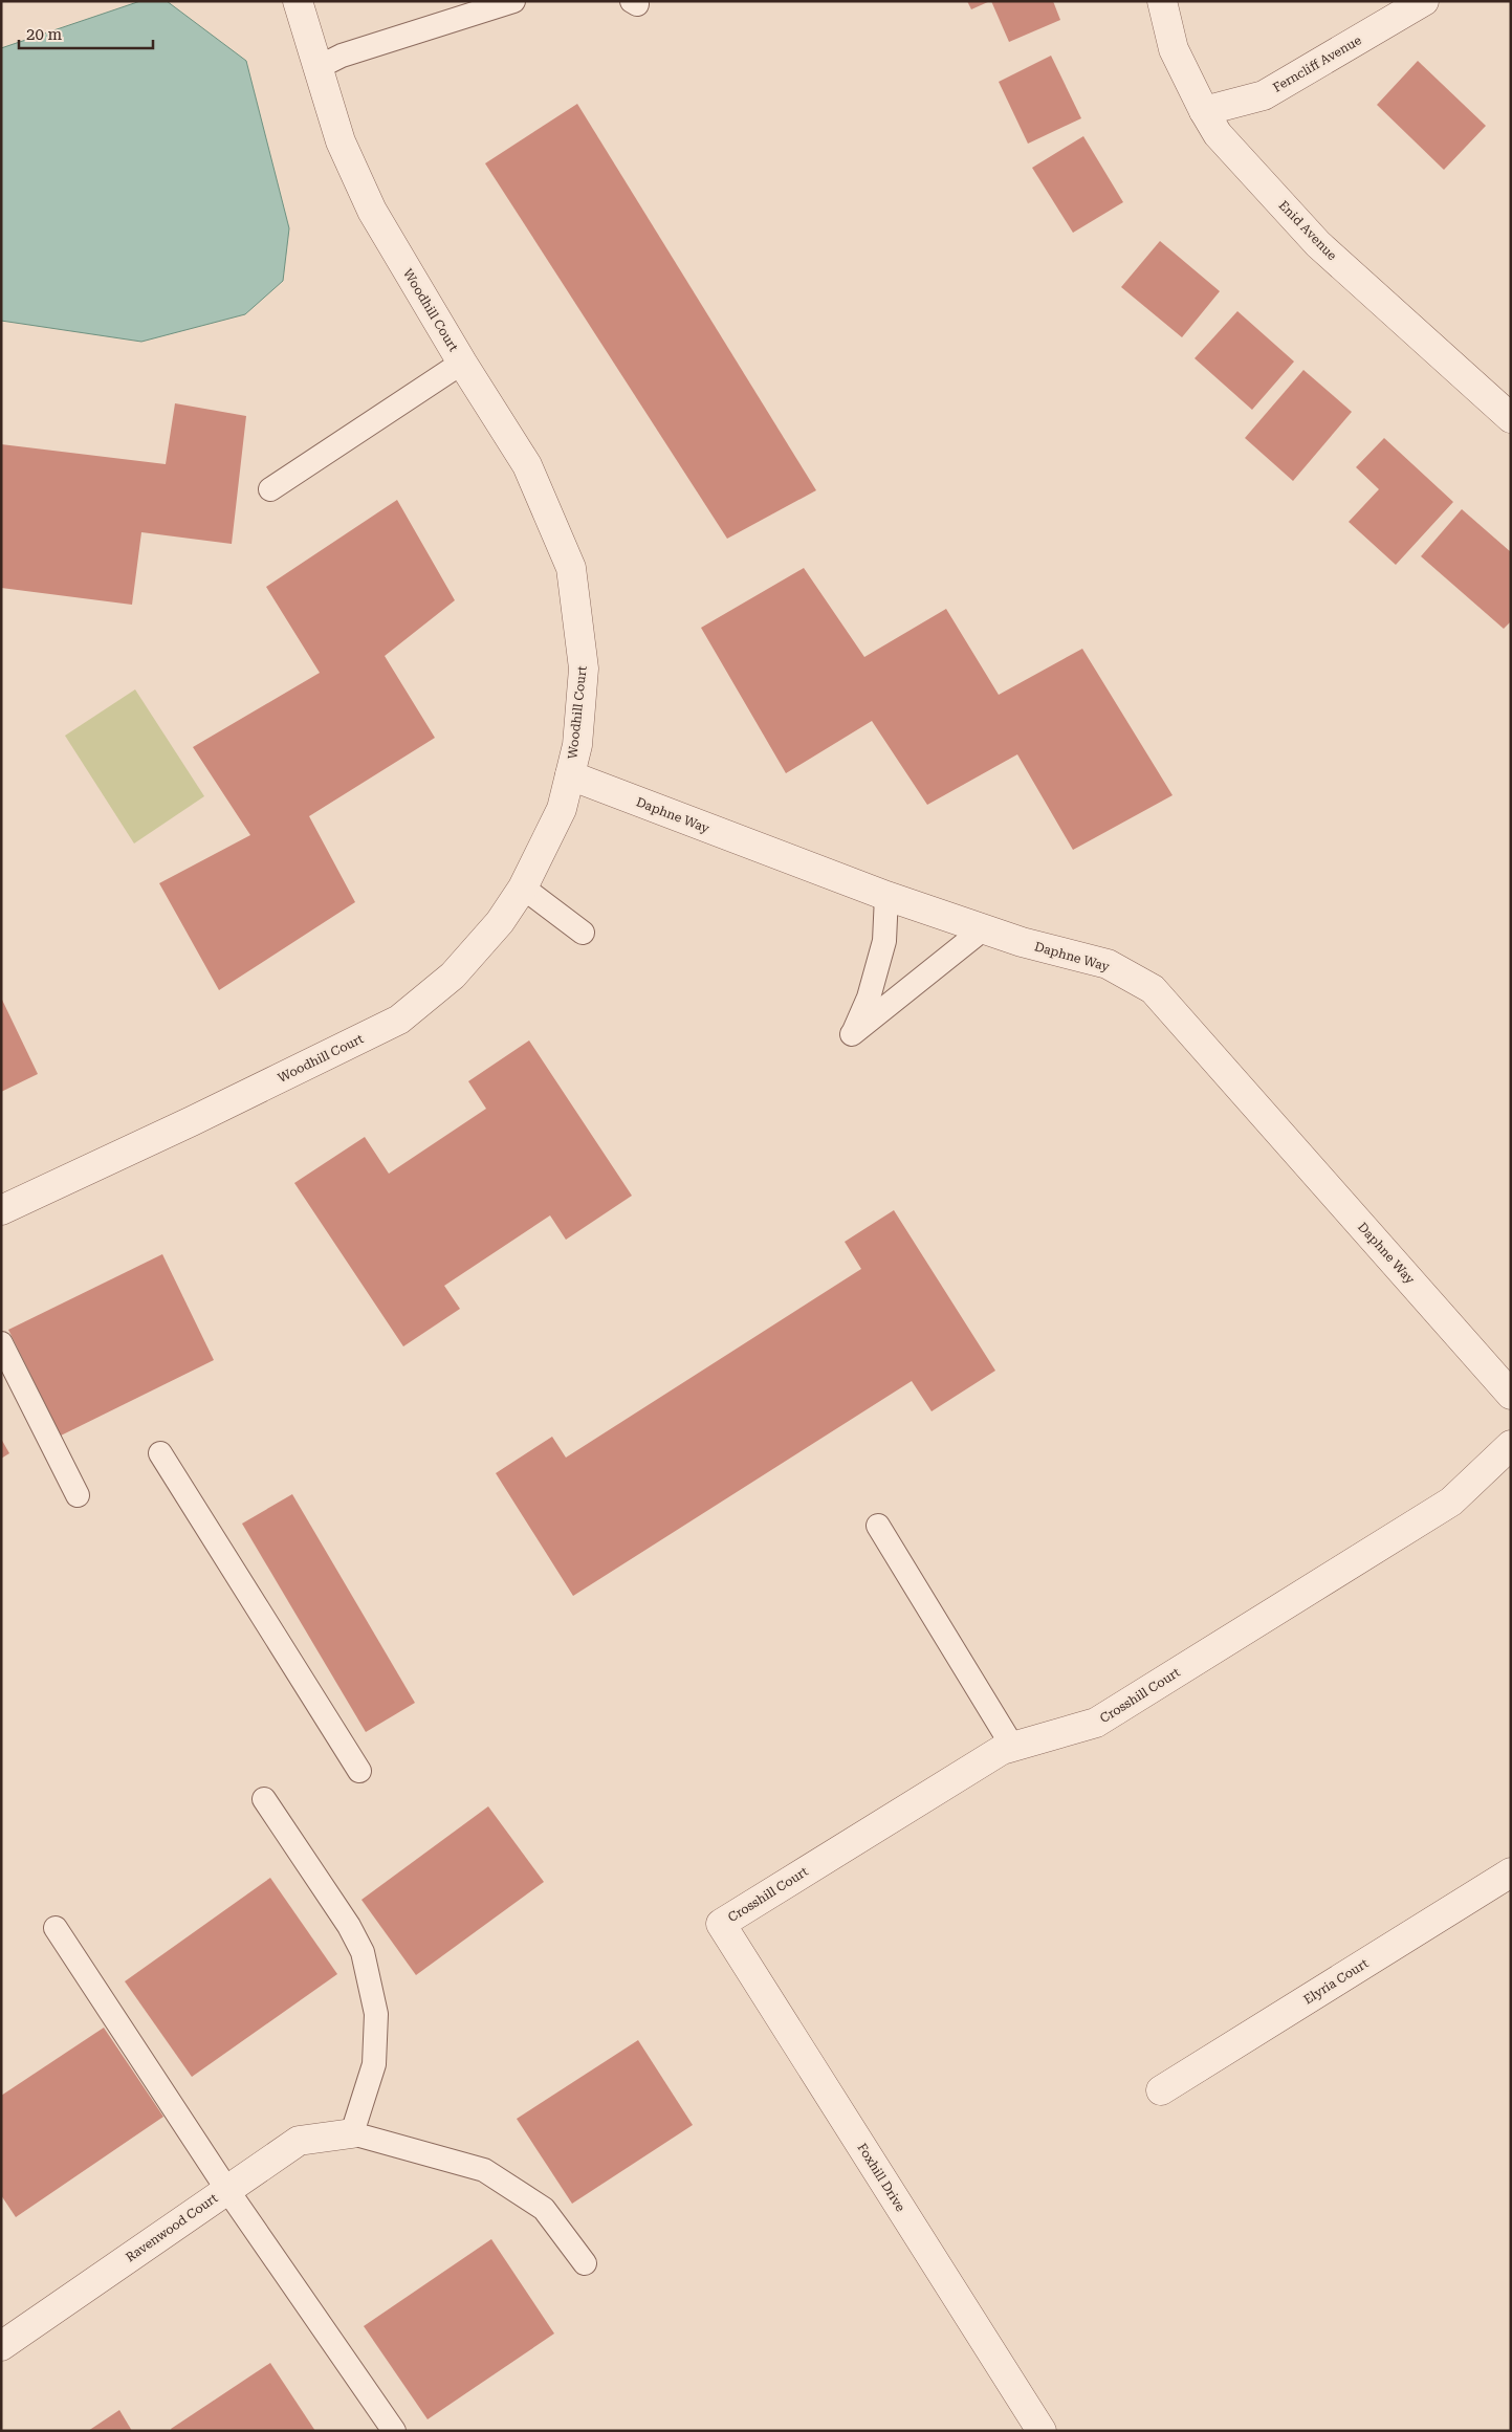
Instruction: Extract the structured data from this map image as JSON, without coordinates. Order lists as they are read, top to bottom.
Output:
{
  "streets": {
    "street": [
      "Ferncliff Avenue",
      "Enid Avenue",
      "Woodhill Court",
      "Daphne Way",
      "Crosshill Court",
      "Elyria Court",
      "Foxhill Drive",
      "Ravenwood Court"
    ]
  },
  "crossings": [
    ["Ferncliff Avenue", "Enid Avenue"],
    ["Woodhill Court", "Daphne Way"],
    ["Crosshill Court", "Foxhill Drive"]
  ],
  "scale_bar": "20 m"
}
